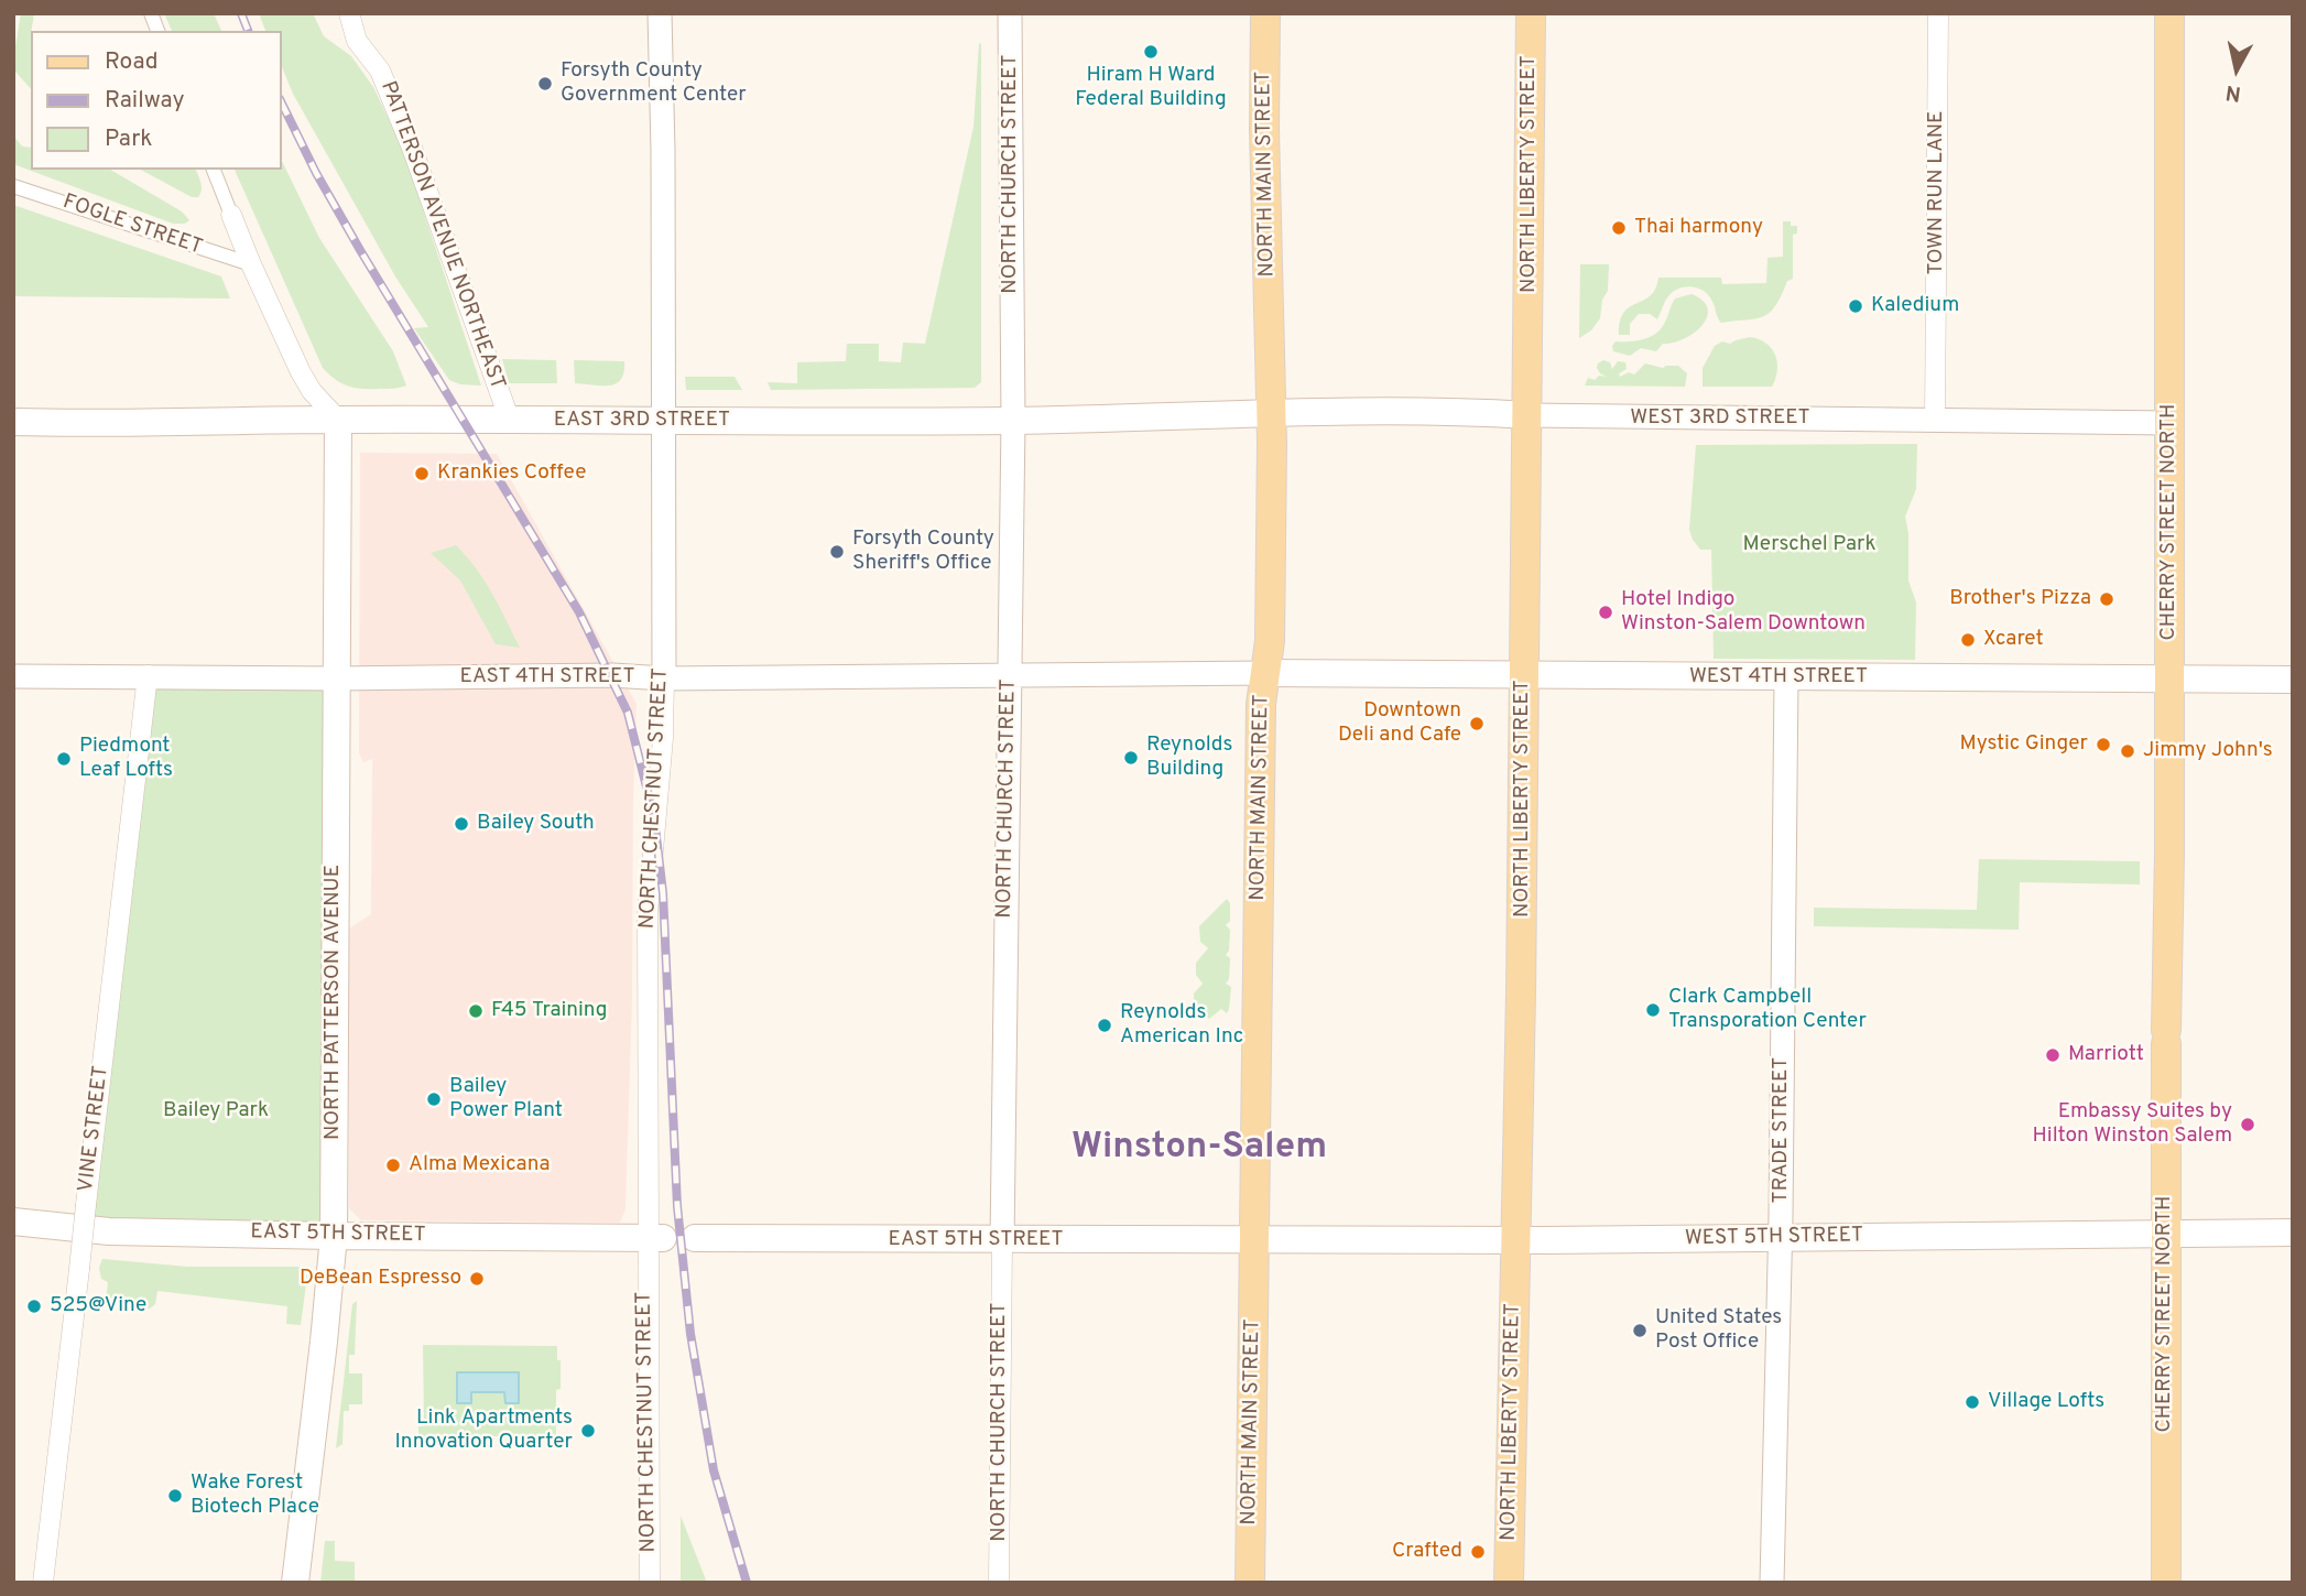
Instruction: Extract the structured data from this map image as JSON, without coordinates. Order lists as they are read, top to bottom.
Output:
{
  "streets": {
    "main road": [
      "NORTH MAIN STREET",
      "NORTH LIBERTY STREET",
      "WEST 3RD STREET",
      "EAST 3RD STREET",
      "CHERRY STREET NORTH",
      "WEST 4TH STREET",
      "NORTH PATTERSON AVENUE",
      "EAST 5TH STREET",
      "WEST 5TH STREET"
    ],
    "street": [
      "NORTH CHURCH STREET",
      "TOWN RUN LANE",
      "FOGLE STREET",
      "PATTERSON AVENUE NORTHEAST",
      "EAST 4TH STREET",
      "NORTH CHESTNUT STREET",
      "VINE STREET",
      "TRADE STREET"
    ]
  },
  "crossings": [
    ["NORTH CHURCH STREET", "EAST 3RD STREET"],
    ["NORTH CHURCH STREET", "EAST 4TH STREET"],
    ["NORTH CHURCH STREET", "EAST 5TH STREET"],
    ["NORTH MAIN STREET", "WEST 3RD STREET"],
    ["NORTH MAIN STREET", "EAST 3RD STREET"],
    ["NORTH MAIN STREET", "EAST 4TH STREET"],
    ["NORTH MAIN STREET", "WEST 4TH STREET"],
    ["NORTH MAIN STREET", "EAST 5TH STREET"],
    ["NORTH MAIN STREET", "WEST 5TH STREET"],
    ["NORTH LIBERTY STREET", "WEST 3RD STREET"],
    ["NORTH LIBERTY STREET", "WEST 4TH STREET"],
    ["NORTH LIBERTY STREET", "WEST 5TH STREET"],
    ["TOWN RUN LANE", "WEST 3RD STREET"],
    ["PATTERSON AVENUE NORTHEAST", "EAST 3RD STREET"],
    ["WEST 3RD STREET", "EAST 3RD STREET"],
    ["WEST 3RD STREET", "CHERRY STREET NORTH"],
    ["EAST 3RD STREET", "NORTH CHESTNUT STREET"],
    ["EAST 3RD STREET", "NORTH PATTERSON AVENUE"],
    ["CHERRY STREET NORTH", "WEST 4TH STREET"],
    ["CHERRY STREET NORTH", "WEST 5TH STREET"],
    ["EAST 4TH STREET", "WEST 4TH STREET"],
    ["EAST 4TH STREET", "NORTH CHESTNUT STREET"],
    ["EAST 4TH STREET", "NORTH PATTERSON AVENUE"],
    ["EAST 4TH STREET", "VINE STREET"],
    ["WEST 4TH STREET", "TRADE STREET"],
    ["NORTH CHESTNUT STREET", "EAST 5TH STREET"],
    ["NORTH PATTERSON AVENUE", "EAST 5TH STREET"],
    ["TRADE STREET", "WEST 5TH STREET"],
    ["EAST 5TH STREET", "WEST 5TH STREET"]
  ],
  "districts": ["Winston-Salem"],
  "parks": ["Merschel Park", "Bailey Park"],
  "places": [
    "Hiram H Ward Federal Building",
    "Forsyth County Government Center",
    "Thai harmony",
    "Kaledium",
    "Krankies Coffee",
    "Forsyth County Sheriff's Office",
    "Brother's Pizza",
    "Hotel Indigo Winston-Salem Downtown",
    "Xcaret",
    "Downtown Deli and Cafe",
    "Mystic Ginger",
    "Jimmy John's",
    "Reynolds Building",
    "Piedmont Leaf Lofts",
    "Bailey South",
    "Clark Campbell Transporation Center",
    "F45 Training",
    "Reynolds American Inc",
    "Marriott",
    "Bailey Power Plant",
    "Embassy Suites by Hilton Winston Salem",
    "Alma Mexicana",
    "DeBean Espresso",
    "525@Vine",
    "United States Post Office",
    "Village Lofts",
    "Link Apartments Innovation Quarter",
    "Wake Forest Biotech Place",
    "Crafted"
  ],
  "legend": ["Road", "Railway", "Park"],
  "north": "bottom"
}
